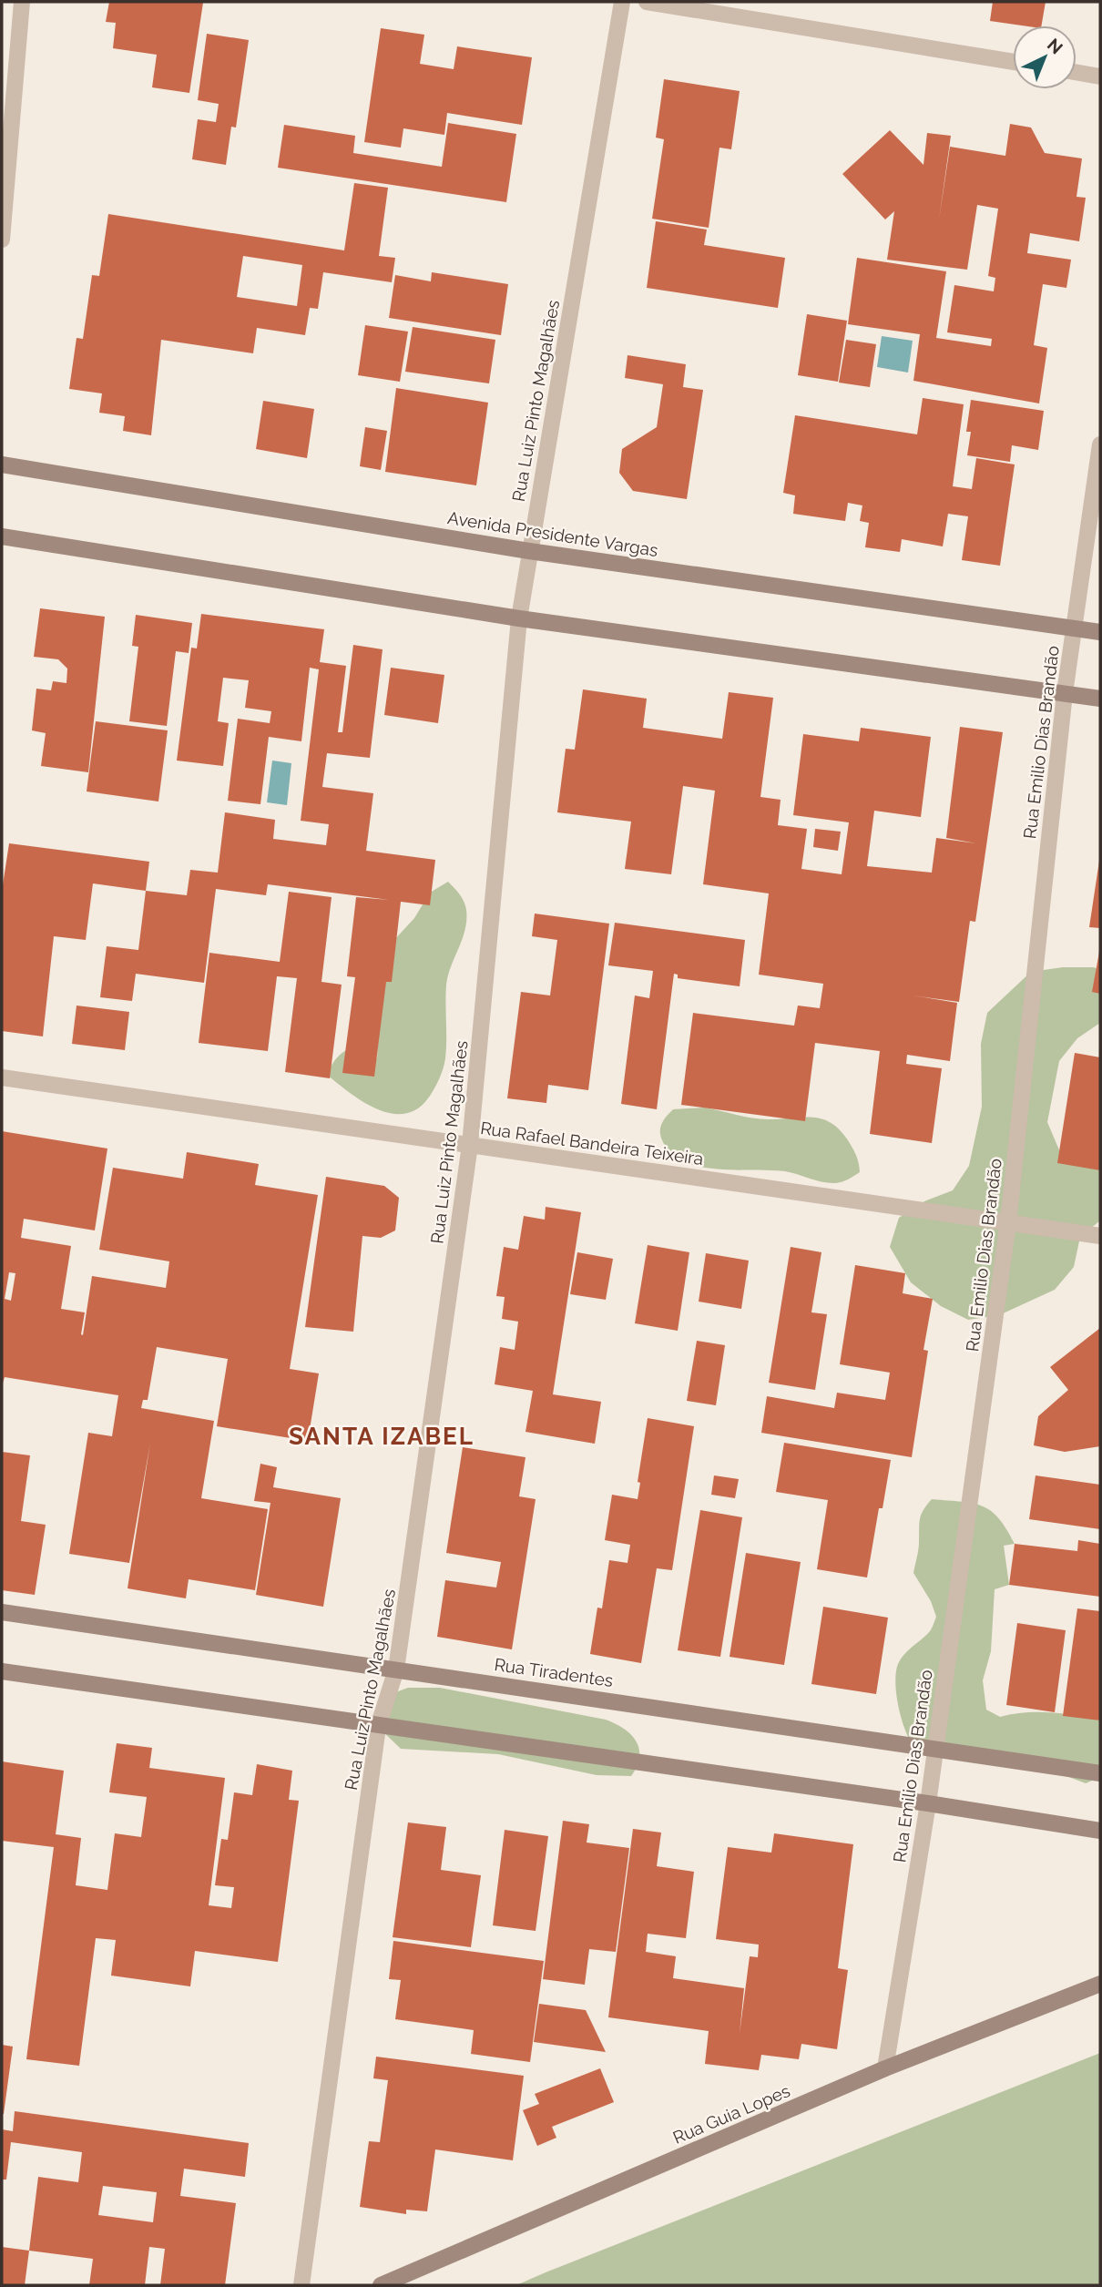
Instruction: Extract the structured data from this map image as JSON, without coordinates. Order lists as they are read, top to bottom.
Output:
{
  "streets": {
    "main road": ["Avenida Presidente Vargas", "Rua Tiradentes", "Rua Guia Lopes"],
    "street": ["Rua Luiz Pinto Magalhães", "Rua Emilio Dias Brandão", "Rua Rafael Bandeira Teixeira"]
  },
  "crossings": [
    ["Rua Luiz Pinto Magalhães", "Avenida Presidente Vargas"],
    ["Rua Luiz Pinto Magalhães", "Rua Rafael Bandeira Teixeira"],
    ["Rua Luiz Pinto Magalhães", "Rua Tiradentes"],
    ["Avenida Presidente Vargas", "Rua Emilio Dias Brandão"],
    ["Rua Emilio Dias Brandão", "Rua Rafael Bandeira Teixeira"],
    ["Rua Emilio Dias Brandão", "Rua Tiradentes"],
    ["Rua Emilio Dias Brandão", "Rua Guia Lopes"]
  ],
  "districts": ["SANTA IZABEL"],
  "north": "top right"
}
